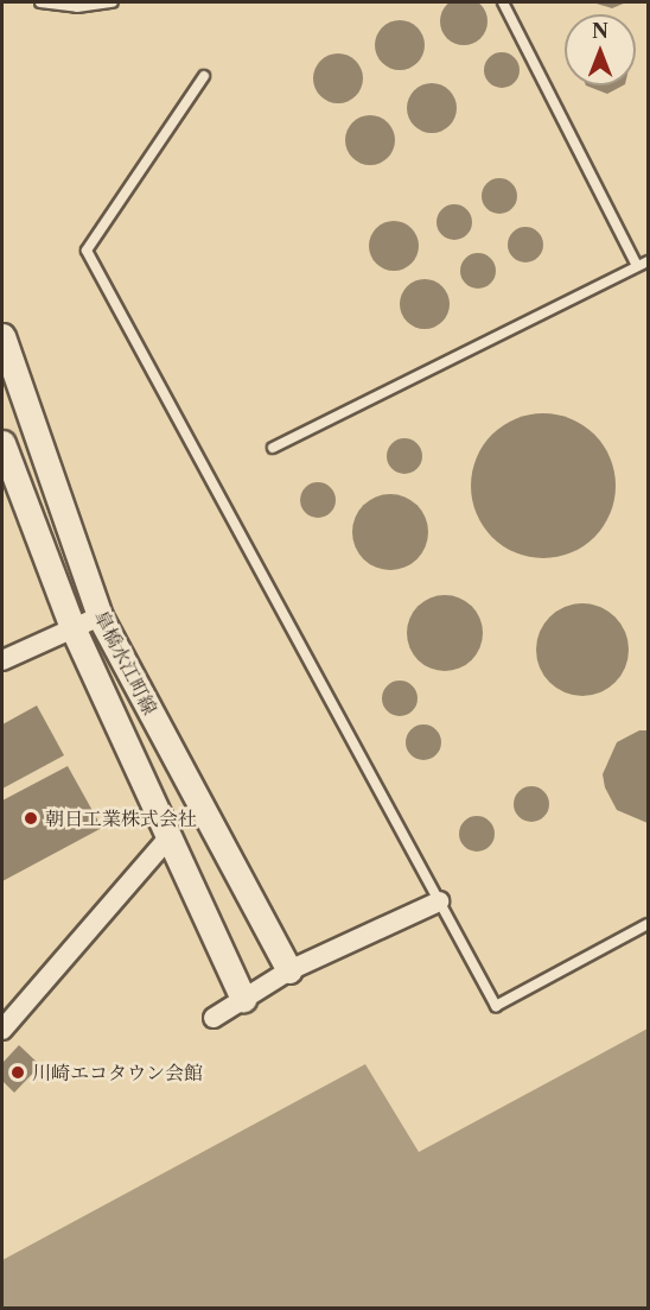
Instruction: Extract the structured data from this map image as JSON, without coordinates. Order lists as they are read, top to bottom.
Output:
{
  "streets": {
    "street": ["皐橋水江町線"]
  },
  "places": ["朝日工業株式会社", "川崎エコタウン会館"],
  "north": "top"
}
